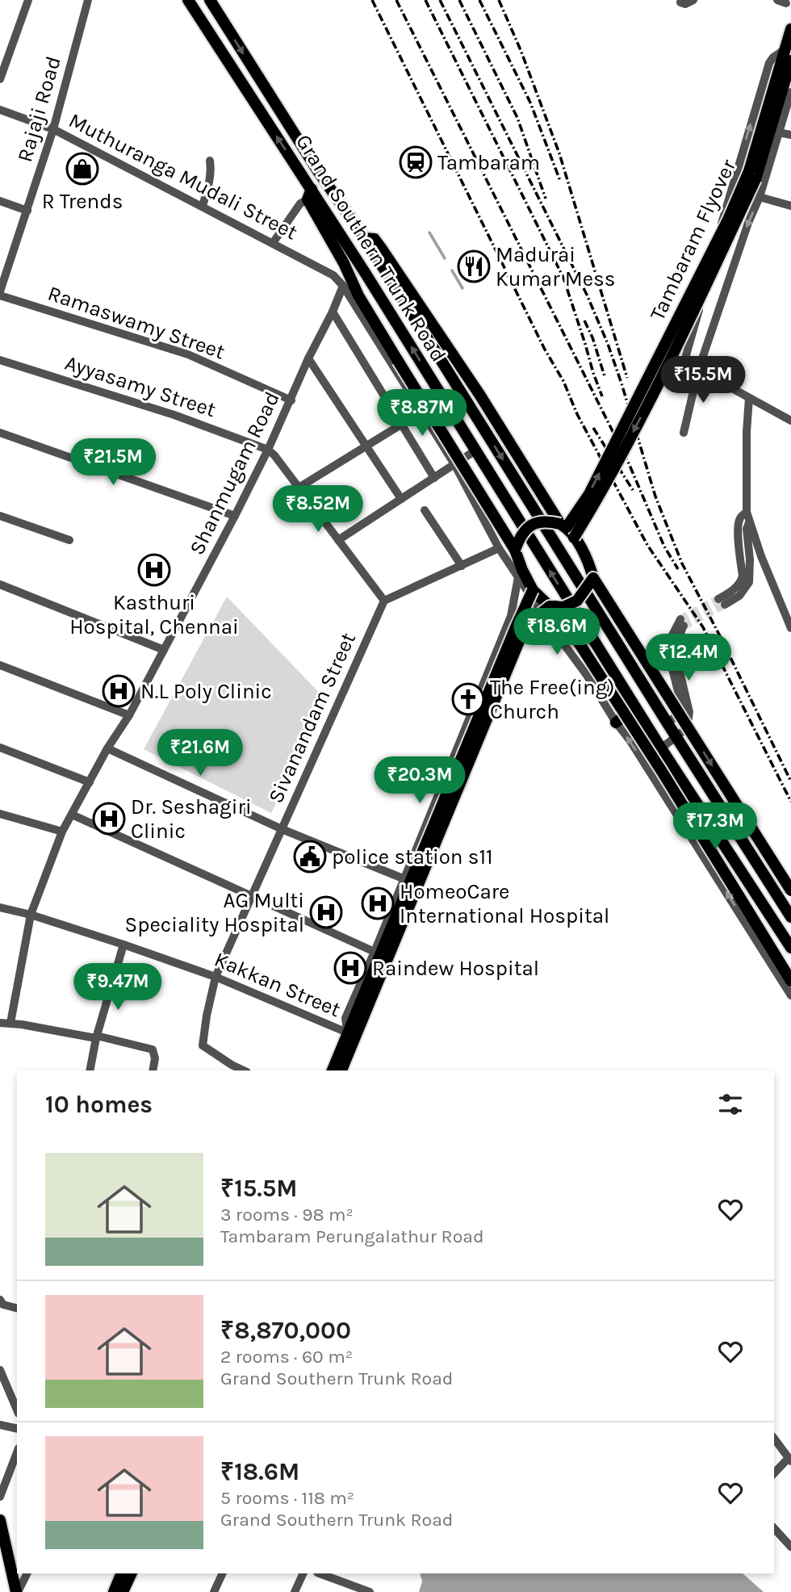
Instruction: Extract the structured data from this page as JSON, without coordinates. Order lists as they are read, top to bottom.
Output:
{
  "streets": {
    "main road": ["Tambaram Flyover", "Grand Southern Trunk Road"],
    "street": [
      "Rajaji Road",
      "Muthuranga Mudali Street",
      "Ramaswamy Street",
      "Ayyasamy Street",
      "Shanmugam Road",
      "Sivanandam Street",
      "Kakkan Street"
    ]
  },
  "crossings": [
    ["Rajaji Road", "Muthuranga Mudali Street"],
    ["Rajaji Road", "Ramaswamy Street"],
    ["Muthuranga Mudali Street", "Shanmugam Road"],
    ["Ramaswamy Street", "Shanmugam Road"],
    ["Ayyasamy Street", "Shanmugam Road"],
    ["Shanmugam Road", "Kakkan Street"],
    ["Sivanandam Street", "Kakkan Street"]
  ],
  "places": {
    "station": ["Tambaram"],
    "shop": ["R Trends"],
    "restaurant": ["Madurai Kumar Mess"],
    "hospital": [
      "Kasthuri Hospital, Chennai",
      "N.L Poly Clinic",
      "Dr. Seshagiri Clinic",
      "HomeoCare International Hospital",
      "AG Multi Speciality Hospital",
      "Raindew Hospital"
    ],
    "church": ["The Free(ing) Church"],
    "public building": ["police station s11"]
  },
  "page": {
    "price": [
      "₹15.5M",
      "₹8.87M",
      "₹21.5M",
      "₹8.52M",
      "₹18.6M",
      "₹12.4M",
      "₹21.6M",
      "₹20.3M",
      "₹17.3M",
      "₹9.47M"
    ],
    "heading": "10 homes",
    "list": [
      {
        "name": "₹15.5M",
        "note": "3 rooms · 98 m² · Tambaram Perungalathur Road"
      },
      {
        "name": "₹8,870,000",
        "note": "2 rooms · 60 m² · Grand Southern Trunk Road"
      },
      {
        "name": "₹18.6M",
        "note": "5 rooms · 118 m² · Grand Southern Trunk Road"
      }
    ]
  }
}
